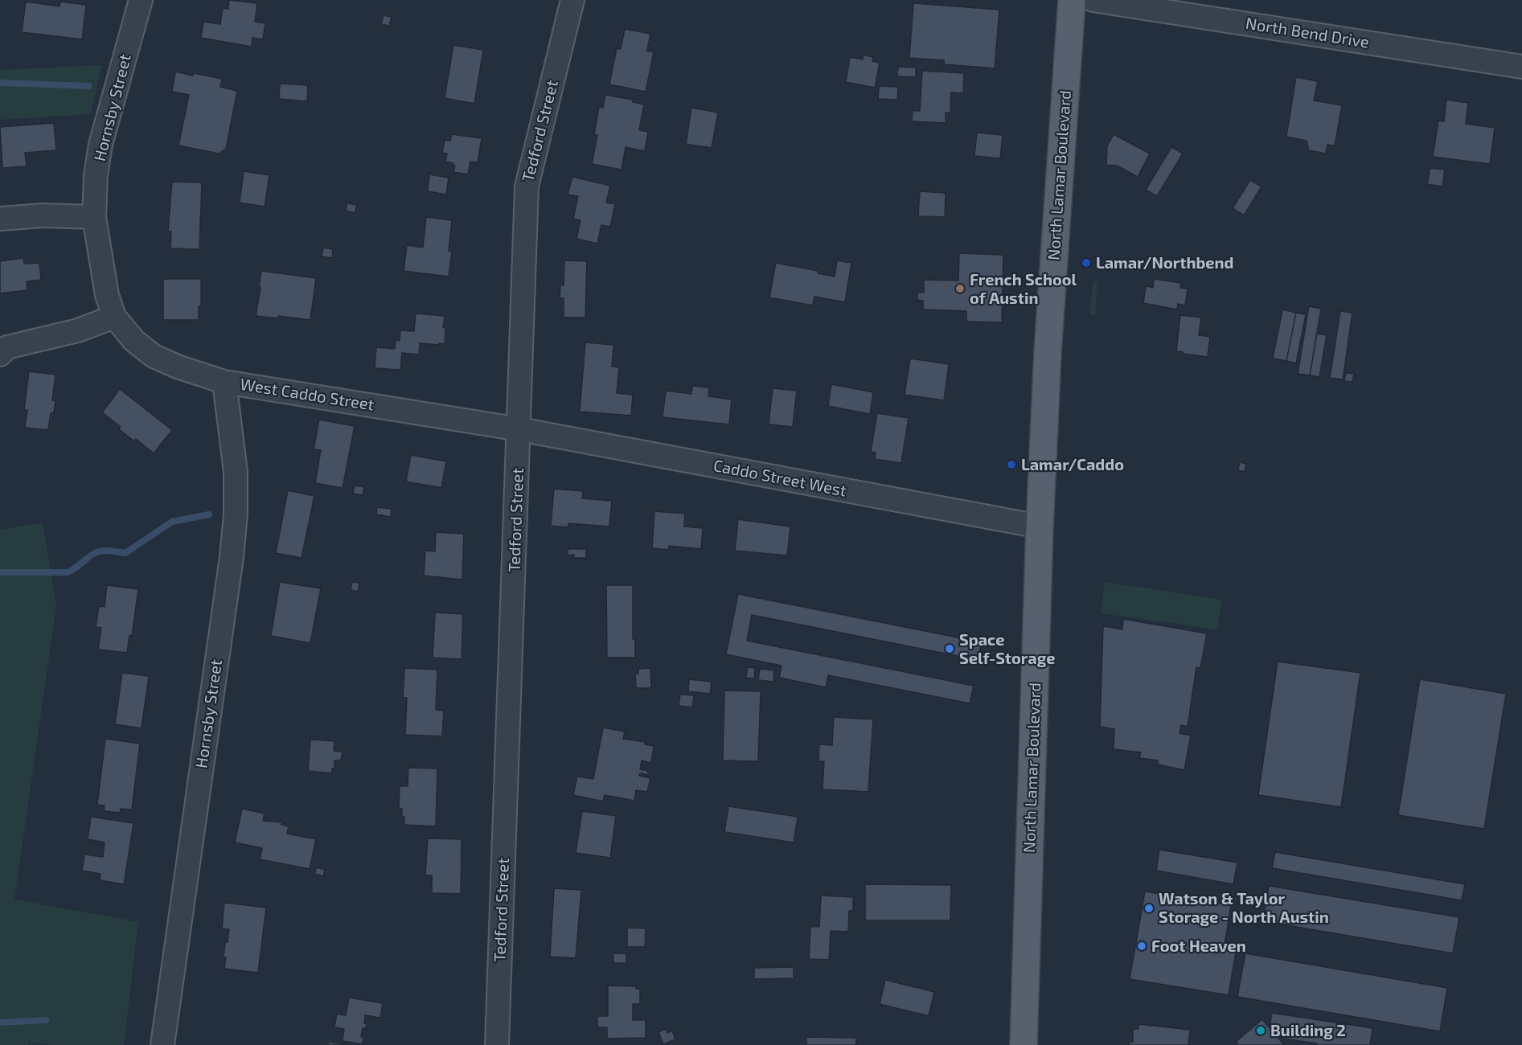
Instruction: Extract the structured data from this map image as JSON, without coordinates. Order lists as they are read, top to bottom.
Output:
{
  "streets": {
    "main road": ["North Lamar Boulevard"],
    "street": [
      "North Bend Drive",
      "Hornsby Street",
      "Tedford Street",
      "West Caddo Street",
      "Caddo Street West"
    ]
  },
  "crossings": [
    ["Hornsby Street", "West Caddo Street"],
    ["Tedford Street", "West Caddo Street"],
    ["Tedford Street", "Caddo Street West"],
    ["North Lamar Boulevard", "Caddo Street West"],
    ["West Caddo Street", "Caddo Street West"]
  ],
  "places": [
    "Lamar/Northbend",
    "French School of Austin",
    "Lamar/Caddo",
    "Space Self-Storage",
    "Watson & Taylor Storage - North Austin",
    "Foot Heaven",
    "Building 2"
  ]
}
